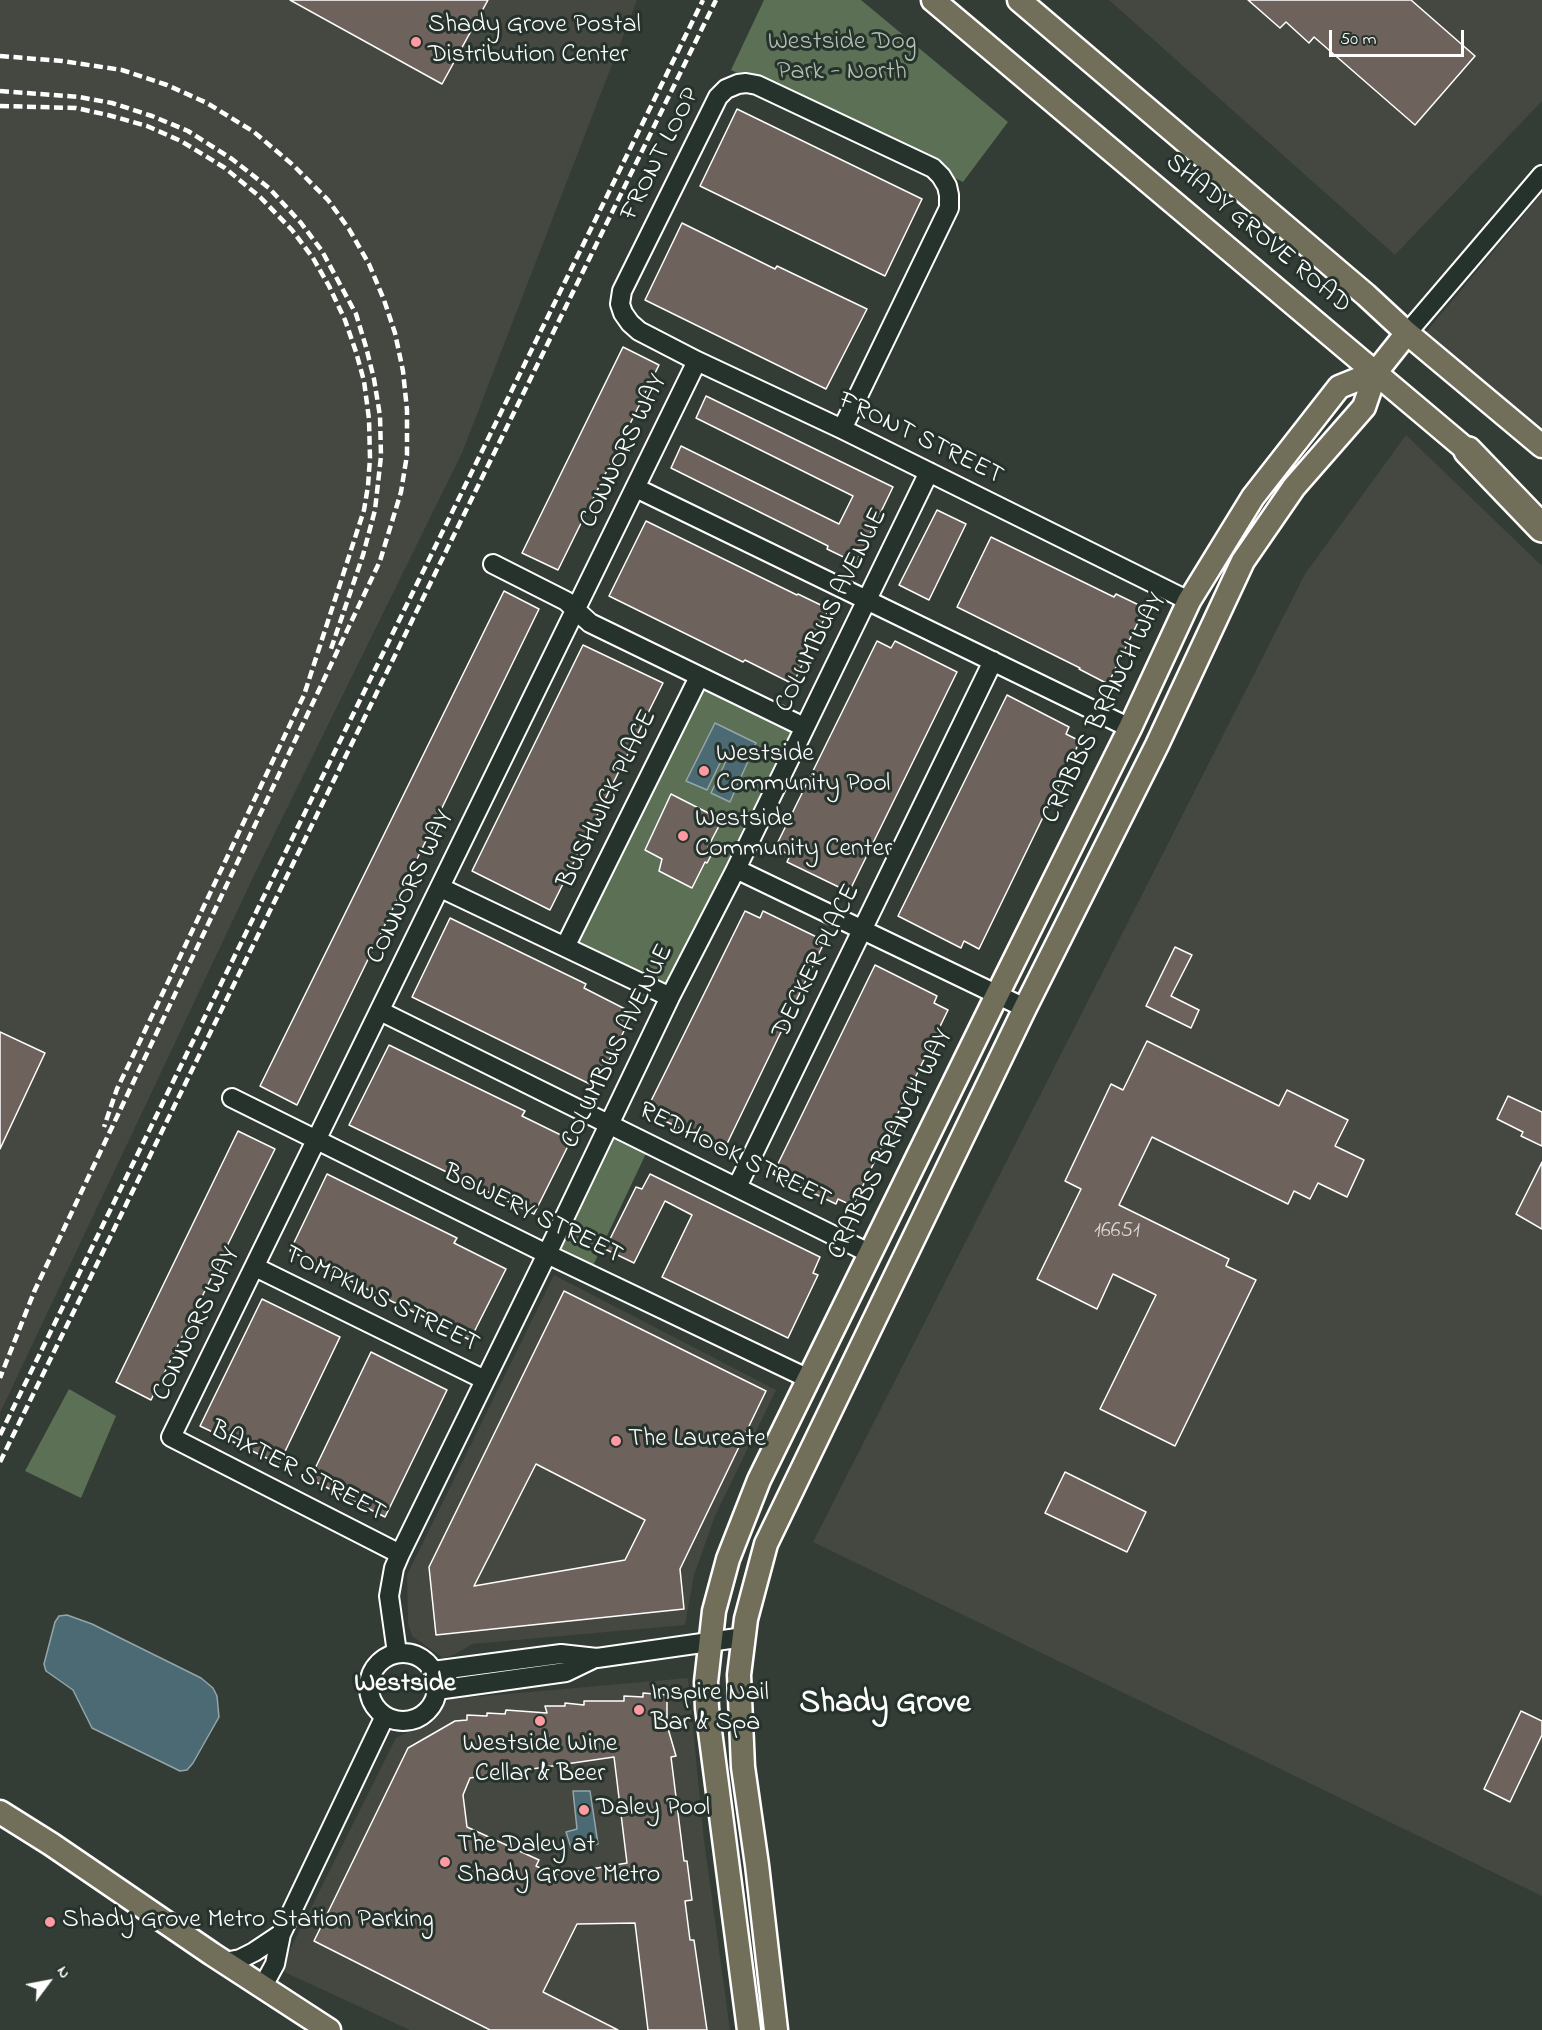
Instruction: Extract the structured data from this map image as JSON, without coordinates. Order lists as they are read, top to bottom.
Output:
{
  "streets": {
    "main road": ["SHADY GROVE ROAD", "CRABBS BRANCH WAY"],
    "street": [
      "FRONT LOOP",
      "FRONT STREET",
      "CONNORS WAY",
      "COLUMBUS AVENUE",
      "BUSHWICK PLACE",
      "DECKER PLACE",
      "REDHOOK STREET",
      "BOWERY STREET",
      "TOMPKINS STREET",
      "BAXTER STREET"
    ]
  },
  "crossings": [
    ["FRONT LOOP", "FRONT STREET"],
    ["SHADY GROVE ROAD", "CRABBS BRANCH WAY"],
    ["FRONT STREET", "CONNORS WAY"],
    ["FRONT STREET", "COLUMBUS AVENUE"],
    ["FRONT STREET", "CRABBS BRANCH WAY"],
    ["CONNORS WAY", "REDHOOK STREET"],
    ["CONNORS WAY", "BOWERY STREET"],
    ["CONNORS WAY", "TOMPKINS STREET"],
    ["CONNORS WAY", "BAXTER STREET"],
    ["COLUMBUS AVENUE", "REDHOOK STREET"],
    ["COLUMBUS AVENUE", "BOWERY STREET"],
    ["COLUMBUS AVENUE", "TOMPKINS STREET"],
    ["COLUMBUS AVENUE", "BAXTER STREET"],
    ["CRABBS BRANCH WAY", "REDHOOK STREET"],
    ["CRABBS BRANCH WAY", "BOWERY STREET"],
    ["DECKER PLACE", "REDHOOK STREET"]
  ],
  "districts": ["Westside", "Shady Grove"],
  "parks": ["Westside Dog Park - North"],
  "places": [
    "Shady Grove Postal Distribution Center",
    "Westside Community Pool",
    "Westside Community Center",
    "The Laureate",
    "Inspire Nail Bar & Spa",
    "Westside Wine Cellar & Beer",
    "Daley Pool",
    "The Daley at Shady Grove Metro",
    "Shady Grove Metro Station Parking"
  ],
  "house_numbers": ["16651"],
  "scale_bar": "50 m",
  "north": "top right"
}
